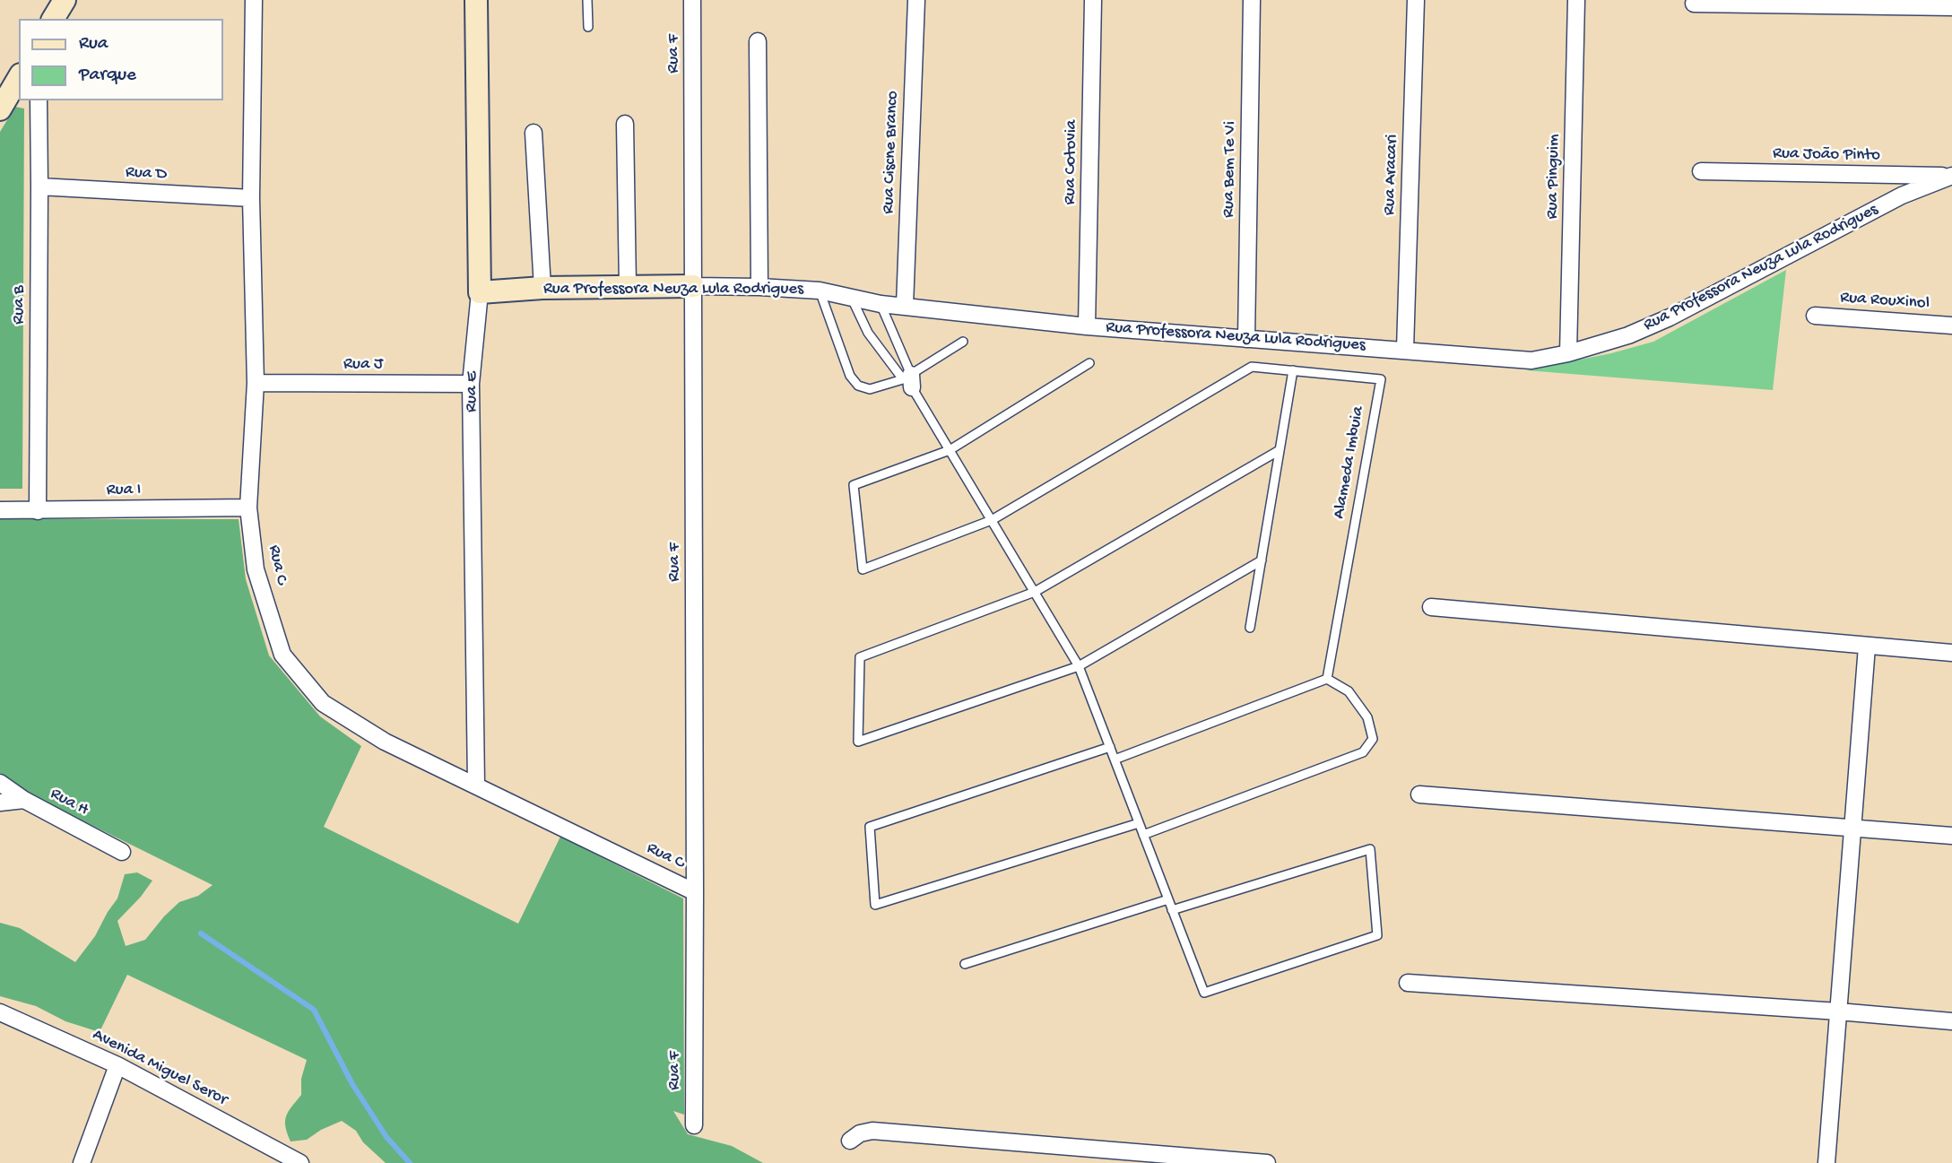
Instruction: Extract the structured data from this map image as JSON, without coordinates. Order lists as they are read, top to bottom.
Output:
{
  "streets": {
    "street": [
      "Rua F",
      "Rua Ciscne Branco",
      "Rua João Pinto",
      "Rua Cotovia",
      "Rua Bem Te Vi",
      "Rua D",
      "Rua Aracari",
      "Rua Pinguim",
      "Rua Professora Neuza Lula Rodrigues",
      "Rua Rouxinol",
      "Rua B",
      "Rua J",
      "Rua E",
      "Rua I",
      "Rua C",
      "Rua H",
      "Avenida Miguel Seror"
    ],
    "lane": ["Alameda Imbuia"]
  },
  "crossings": [
    ["Rua F", "Rua Professora Neuza Lula Rodrigues"],
    ["Rua F", "Rua C"],
    ["Rua Ciscne Branco", "Rua Professora Neuza Lula Rodrigues"],
    ["Rua João Pinto", "Rua Professora Neuza Lula Rodrigues"],
    ["Rua Cotovia", "Rua Professora Neuza Lula Rodrigues"],
    ["Rua Bem Te Vi", "Rua Professora Neuza Lula Rodrigues"],
    ["Rua D", "Rua B"],
    ["Rua D", "Rua C"],
    ["Rua Aracari", "Rua Professora Neuza Lula Rodrigues"],
    ["Rua Pinguim", "Rua Professora Neuza Lula Rodrigues"],
    ["Rua Professora Neuza Lula Rodrigues", "Rua E"],
    ["Rua B", "Rua I"],
    ["Rua J", "Rua E"],
    ["Rua J", "Rua C"],
    ["Rua E", "Rua C"],
    ["Rua I", "Rua C"]
  ],
  "legend": ["Rua", "Parque"]
}
